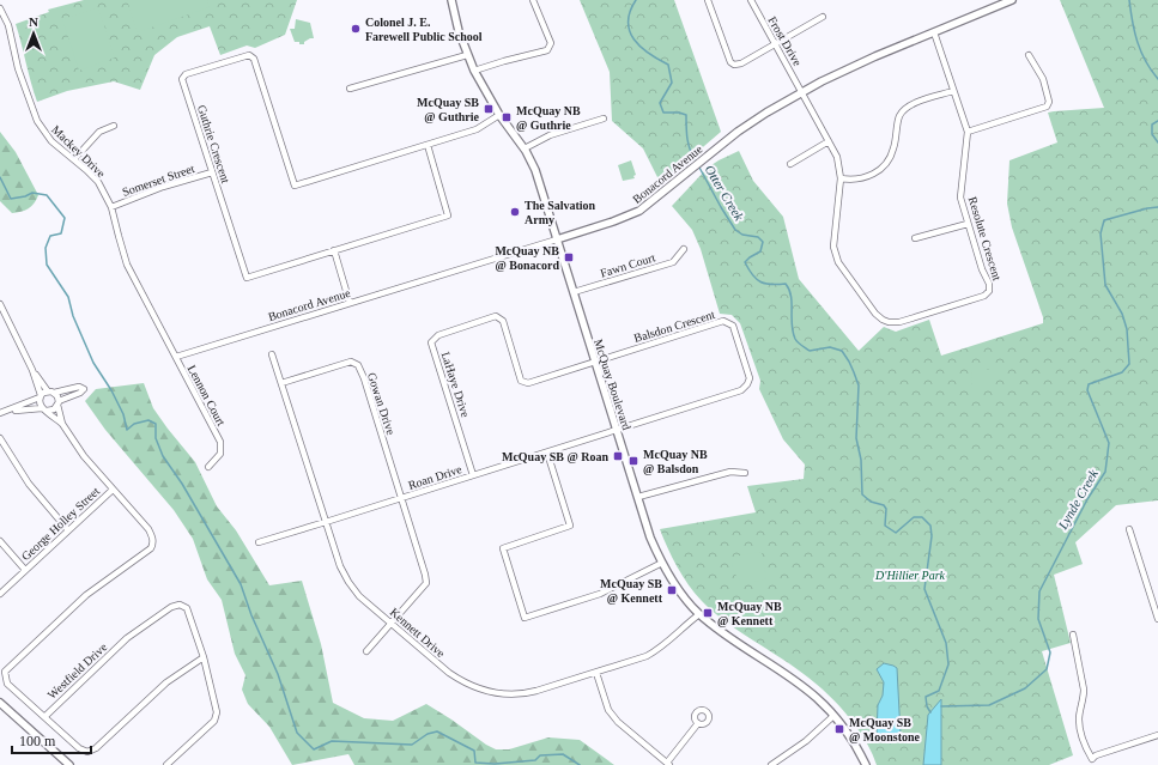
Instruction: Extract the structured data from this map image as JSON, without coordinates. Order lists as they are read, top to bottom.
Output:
{
  "streets": {
    "street": [
      "Frost Drive",
      "Guthrie Crescent",
      "Mackey Drive",
      "Bonacord Avenue",
      "Somerset Street",
      "Resolute Crescent",
      "Fawn Court",
      "Balsdon Crescent",
      "LaHaye Drive",
      "McQuay Boulevard",
      "Lennon Court",
      "Gowan Drive",
      "Roan Drive",
      "George Holley Street",
      "Kennett Drive",
      "Westfield Drive"
    ]
  },
  "crossings": [
    ["Frost Drive", "Bonacord Avenue"],
    ["Frost Drive", "Resolute Crescent"],
    ["Guthrie Crescent", "Somerset Street"],
    ["Guthrie Crescent", "McQuay Boulevard"],
    ["Mackey Drive", "Bonacord Avenue"],
    ["Mackey Drive", "Somerset Street"],
    ["Mackey Drive", "Lennon Court"],
    ["Bonacord Avenue", "Resolute Crescent"],
    ["Bonacord Avenue", "McQuay Boulevard"],
    ["Bonacord Avenue", "Lennon Court"],
    ["Fawn Court", "McQuay Boulevard"],
    ["Balsdon Crescent", "LaHaye Drive"],
    ["Balsdon Crescent", "McQuay Boulevard"],
    ["Balsdon Crescent", "Roan Drive"],
    ["LaHaye Drive", "McQuay Boulevard"],
    ["LaHaye Drive", "Roan Drive"],
    ["McQuay Boulevard", "Roan Drive"],
    ["McQuay Boulevard", "Kennett Drive"],
    ["Gowan Drive", "Roan Drive"],
    ["Gowan Drive", "Kennett Drive"],
    ["Roan Drive", "Kennett Drive"],
    ["George Holley Street", "Westfield Drive"]
  ],
  "water": ["Otter Creek", "Lynde Creek"],
  "parks": ["D'Hillier Park"],
  "places": {
    "other": ["Colonel J. E. Farewell Public School", "The Salvation Army"],
    "transit": [
      "McQuay SB @ Guthrie",
      "McQuay NB @ Guthrie",
      "McQuay NB @ Bonacord",
      "McQuay SB @ Roan",
      "McQuay NB @ Balsdon",
      "McQuay SB @ Kennett",
      "McQuay NB @ Kennett",
      "McQuay SB @ Moonstone"
    ]
  },
  "scale_bar": "100 m",
  "north": "top"
}
